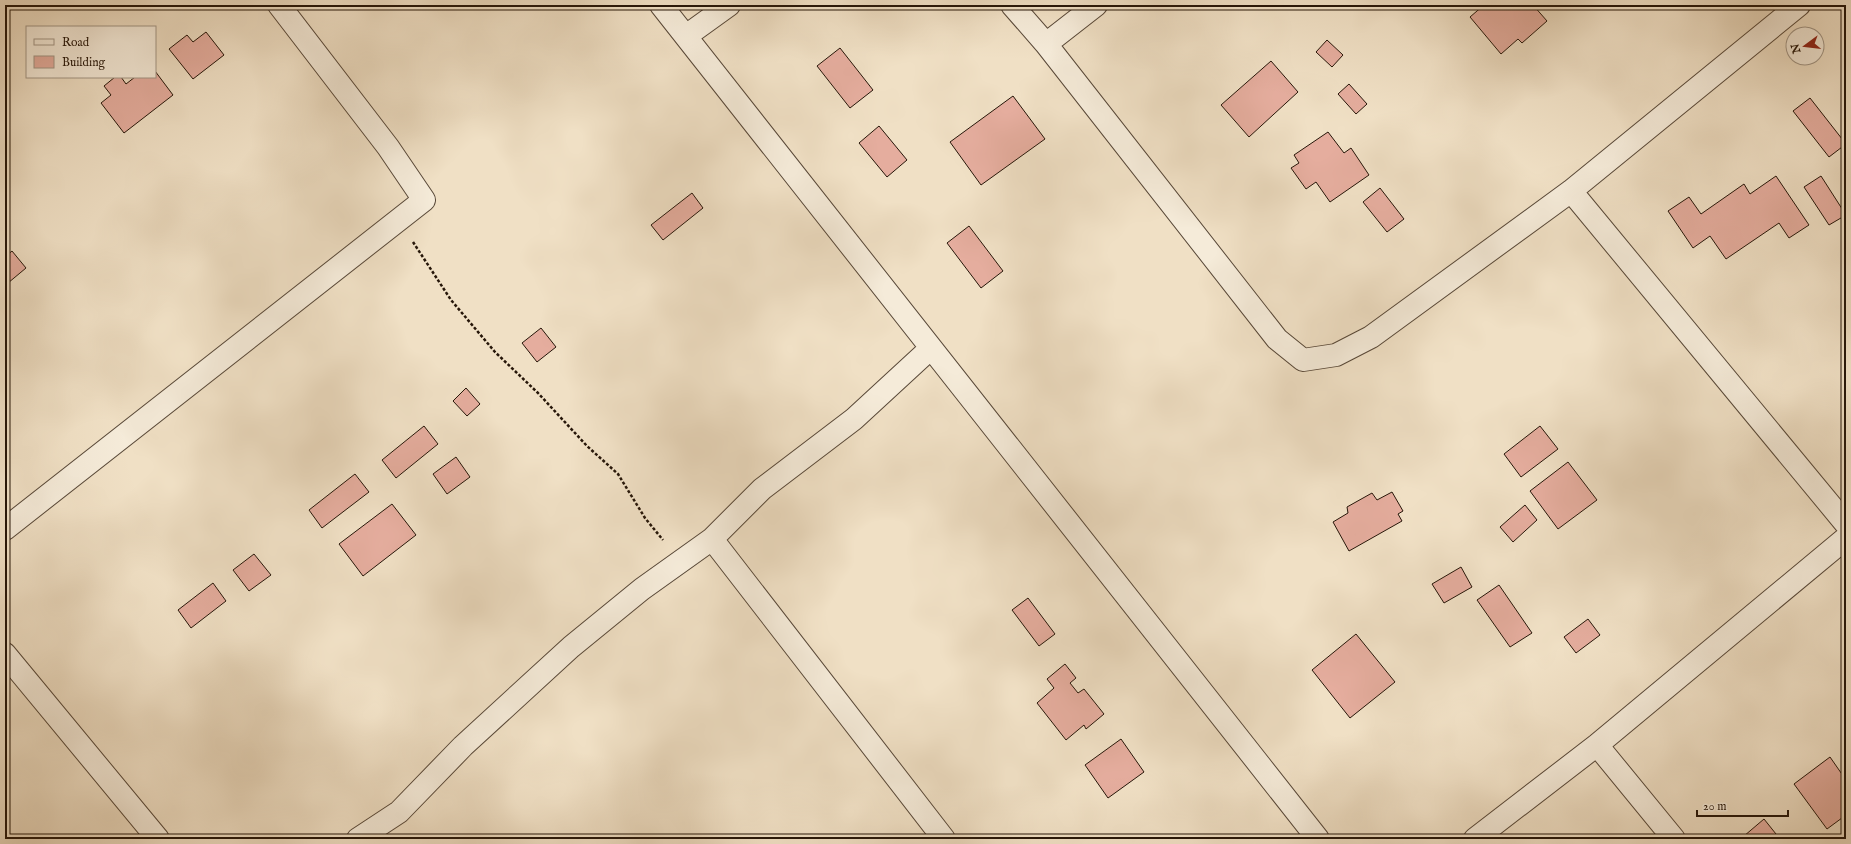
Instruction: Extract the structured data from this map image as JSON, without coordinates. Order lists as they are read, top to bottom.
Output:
{
  "legend": ["Road", "Building"],
  "scale_bar": "20 m",
  "north": "left"
}
